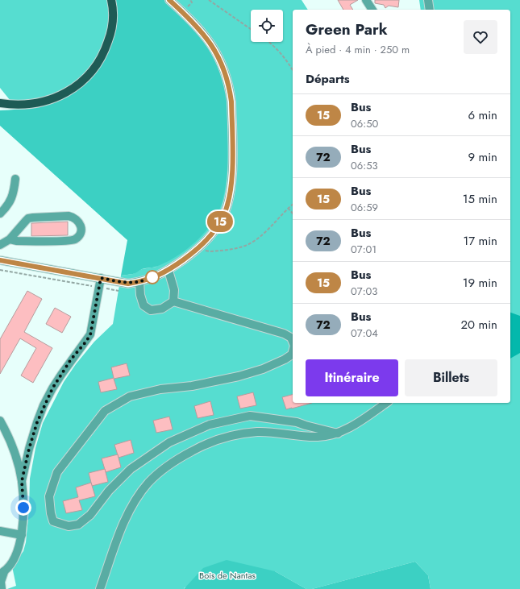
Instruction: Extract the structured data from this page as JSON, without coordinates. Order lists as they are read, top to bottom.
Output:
{
  "parks": ["Bois de Nantas"],
  "lines": ["bus line 15"],
  "page": {
    "on_map": "15",
    "heading": [
      ["Green Park", "À pied · 4 min · 250 m"],
      "Départs"
    ],
    "list": [
      {
        "mark": "15",
        "name": "Bus",
        "note": "06:50",
        "value": "6 min"
      },
      {
        "mark": "72",
        "name": "Bus",
        "note": "06:53",
        "value": "9 min"
      },
      {
        "mark": "15",
        "name": "Bus",
        "note": "06:59",
        "value": "15 min"
      },
      {
        "mark": "72",
        "name": "Bus",
        "note": "07:01",
        "value": "17 min"
      },
      {
        "mark": "15",
        "name": "Bus",
        "note": "07:03",
        "value": "19 min"
      },
      {
        "mark": "72",
        "name": "Bus",
        "note": "07:04",
        "value": "20 min"
      }
    ],
    "buttons": ["Itinéraire", "Billets"]
  }
}
